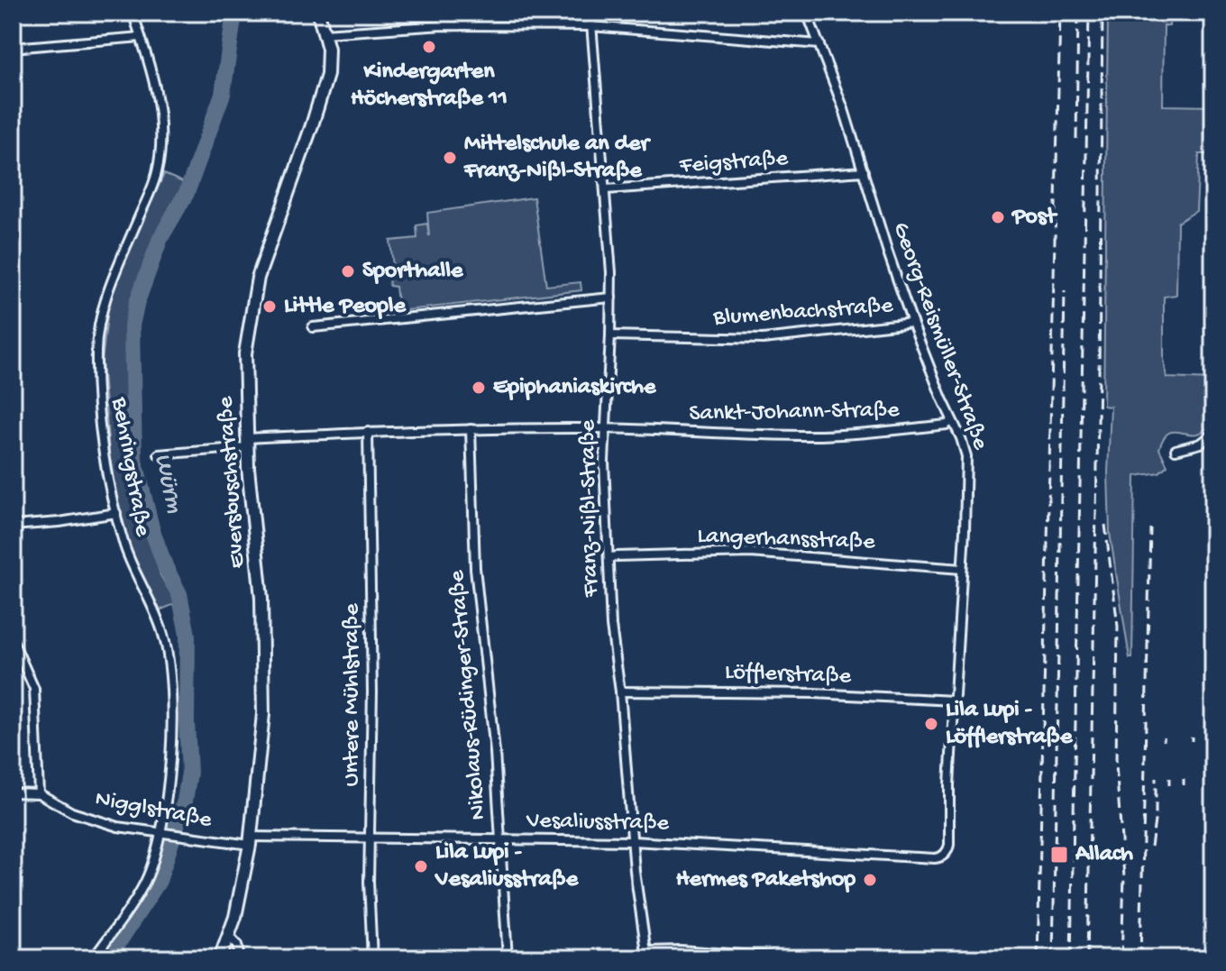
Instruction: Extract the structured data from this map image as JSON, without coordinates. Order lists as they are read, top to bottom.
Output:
{
  "streets": {
    "main road": ["Eversbuschstraße"],
    "street": [
      "Feigstraße",
      "Blumenbachstraße",
      "Georg-Reismüller-Straße",
      "Sankt-Johann-Straße",
      "Behringstraße",
      "Franz-Nißl-Straße",
      "Langerhansstraße",
      "Löfflerstraße",
      "Untere Mühlstraße",
      "Nikolaus-Rüdinger-Straße",
      "Nigglstraße",
      "Vesaliusstraße"
    ]
  },
  "crossings": [
    ["Feigstraße", "Georg-Reismüller-Straße"],
    ["Feigstraße", "Franz-Nißl-Straße"],
    ["Blumenbachstraße", "Georg-Reismüller-Straße"],
    ["Blumenbachstraße", "Franz-Nißl-Straße"],
    ["Georg-Reismüller-Straße", "Sankt-Johann-Straße"],
    ["Georg-Reismüller-Straße", "Langerhansstraße"],
    ["Georg-Reismüller-Straße", "Löfflerstraße"],
    ["Georg-Reismüller-Straße", "Vesaliusstraße"],
    ["Sankt-Johann-Straße", "Eversbuschstraße"],
    ["Sankt-Johann-Straße", "Franz-Nißl-Straße"],
    ["Sankt-Johann-Straße", "Untere Mühlstraße"],
    ["Sankt-Johann-Straße", "Nikolaus-Rüdinger-Straße"],
    ["Behringstraße", "Nigglstraße"],
    ["Eversbuschstraße", "Nigglstraße"],
    ["Eversbuschstraße", "Vesaliusstraße"],
    ["Franz-Nißl-Straße", "Langerhansstraße"],
    ["Franz-Nißl-Straße", "Löfflerstraße"],
    ["Franz-Nißl-Straße", "Vesaliusstraße"],
    ["Untere Mühlstraße", "Vesaliusstraße"],
    ["Nikolaus-Rüdinger-Straße", "Vesaliusstraße"],
    ["Nigglstraße", "Vesaliusstraße"]
  ],
  "water": ["Würm"],
  "places": {
    "other": [
      "Kindergarten Höcherstraße 11",
      "Mittelschule an der Franz-Nißl-Straße",
      "Post",
      "Sporthalle",
      "Little People",
      "Epiphaniaskirche",
      "Lila Lupi - Löfflerstraße",
      "Lila Lupi - Vesaliusstraße",
      "Hermes Paketshop"
    ],
    "transit": ["Allach"]
  }
}
